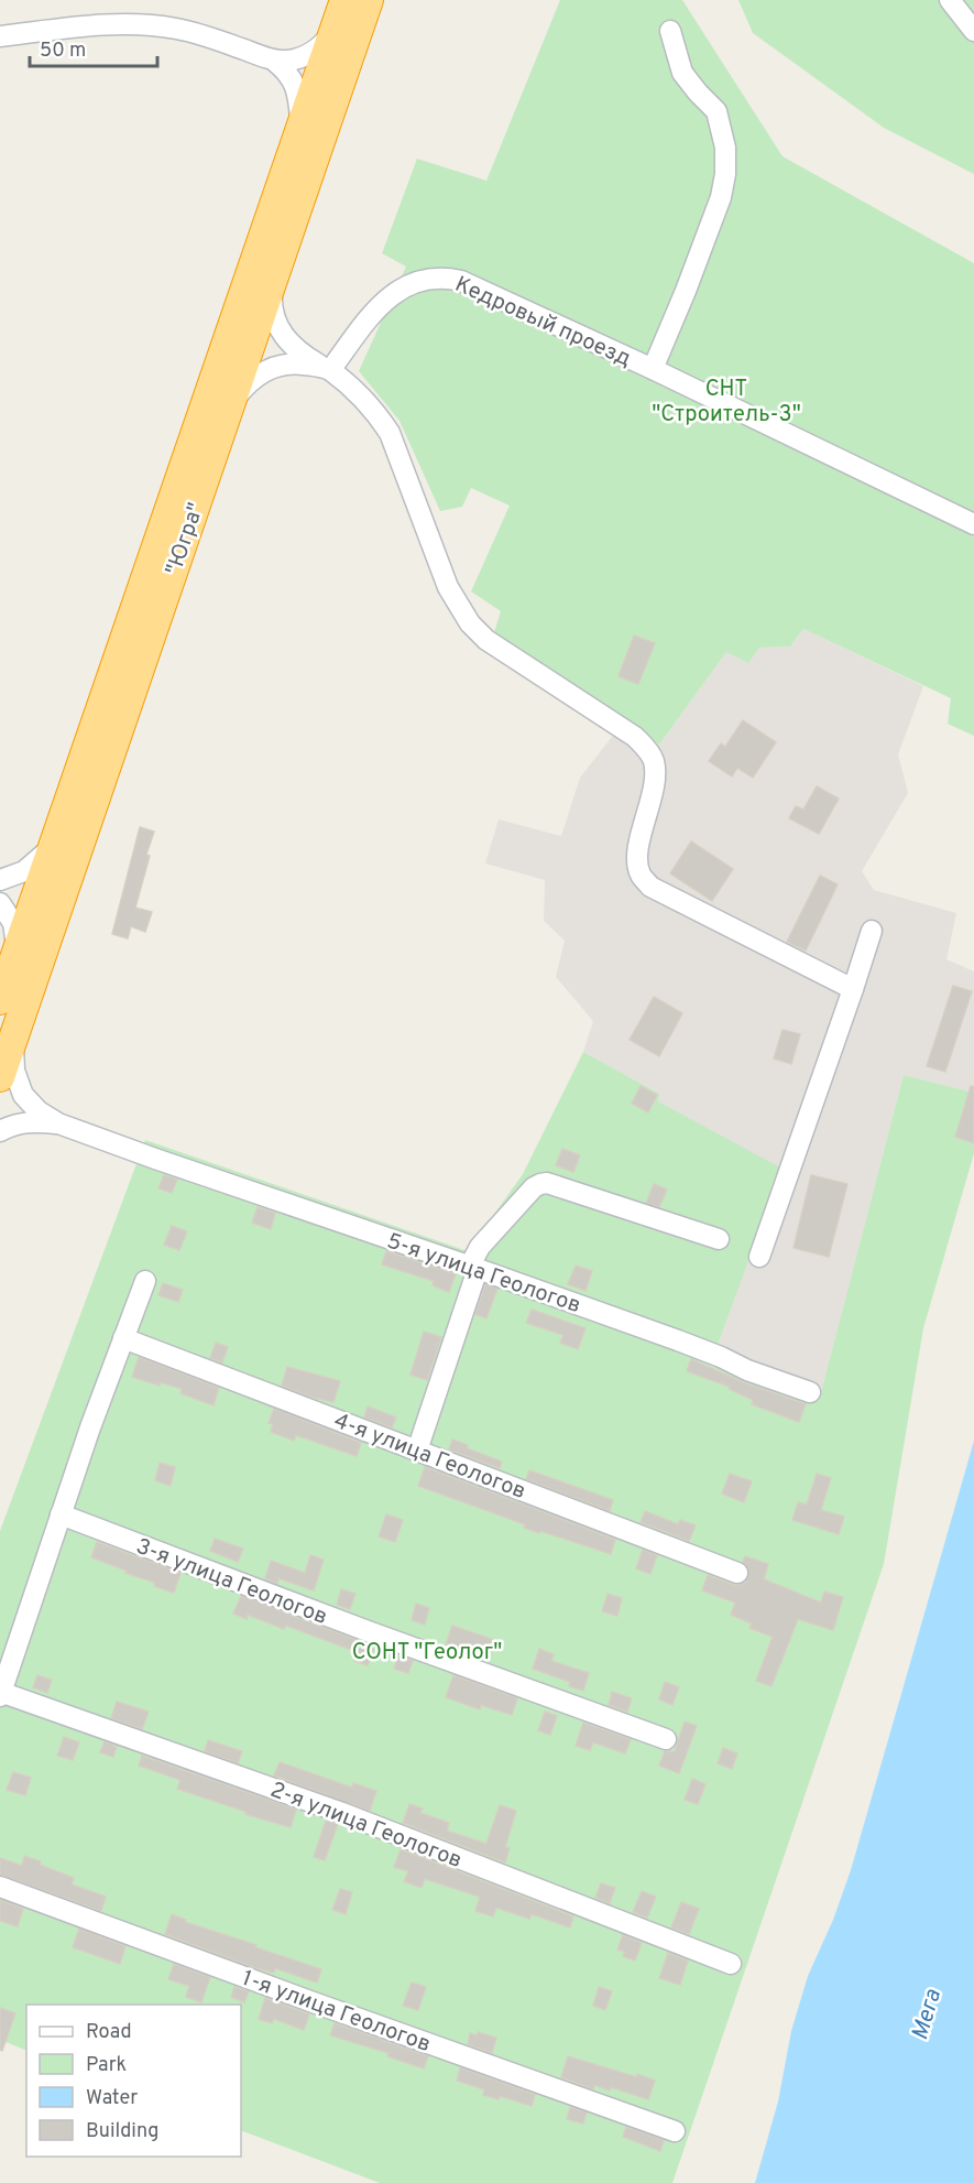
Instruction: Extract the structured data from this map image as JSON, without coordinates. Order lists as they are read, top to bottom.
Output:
{
  "streets": {
    "highway": ["\"Югра\""],
    "street": [
      "Кедровый проезд",
      "5-я улица Геологов",
      "4-я улица Геологов",
      "3-я улица Геологов",
      "2-я улица Геологов",
      "1-я улица Геологов"
    ]
  },
  "water": ["Мега"],
  "parks": ["СНТ \"Строитель-3\"", "СОНТ \"Геолог\""],
  "legend": [
    "Road",
    "Park",
    "Water",
    "Building"
  ],
  "scale_bar": "50 m"
}
